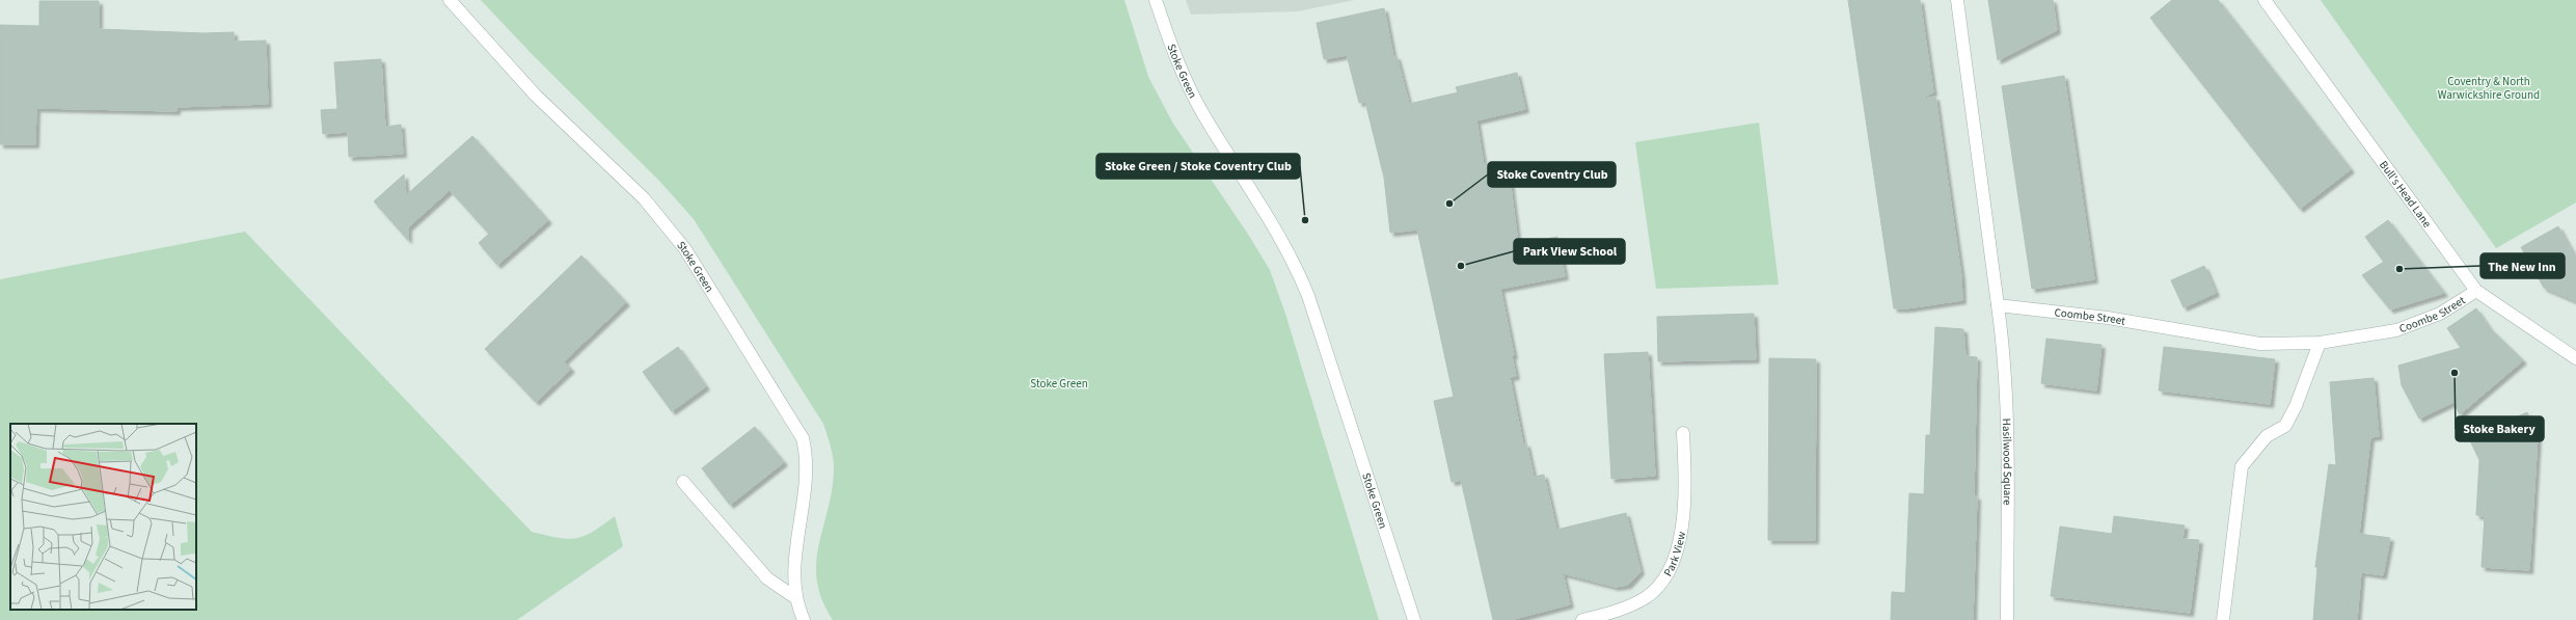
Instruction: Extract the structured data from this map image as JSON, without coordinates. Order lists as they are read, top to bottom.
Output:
{
  "streets": {
    "street": [
      "Stoke Green",
      "Bull's Head Lane",
      "Coombe Street",
      "Hasilwood Square",
      "Park View"
    ]
  },
  "crossings": [
    ["Bull's Head Lane", "Coombe Street"],
    ["Coombe Street", "Hasilwood Square"]
  ],
  "parks": ["Coventry & North Warwickshire Ground", "Stoke Green"],
  "places": [
    "Stoke Coventry Club",
    "Stoke Green / Stoke Coventry Club",
    "Park View School",
    "The New Inn",
    "Stoke Bakery"
  ]
}
